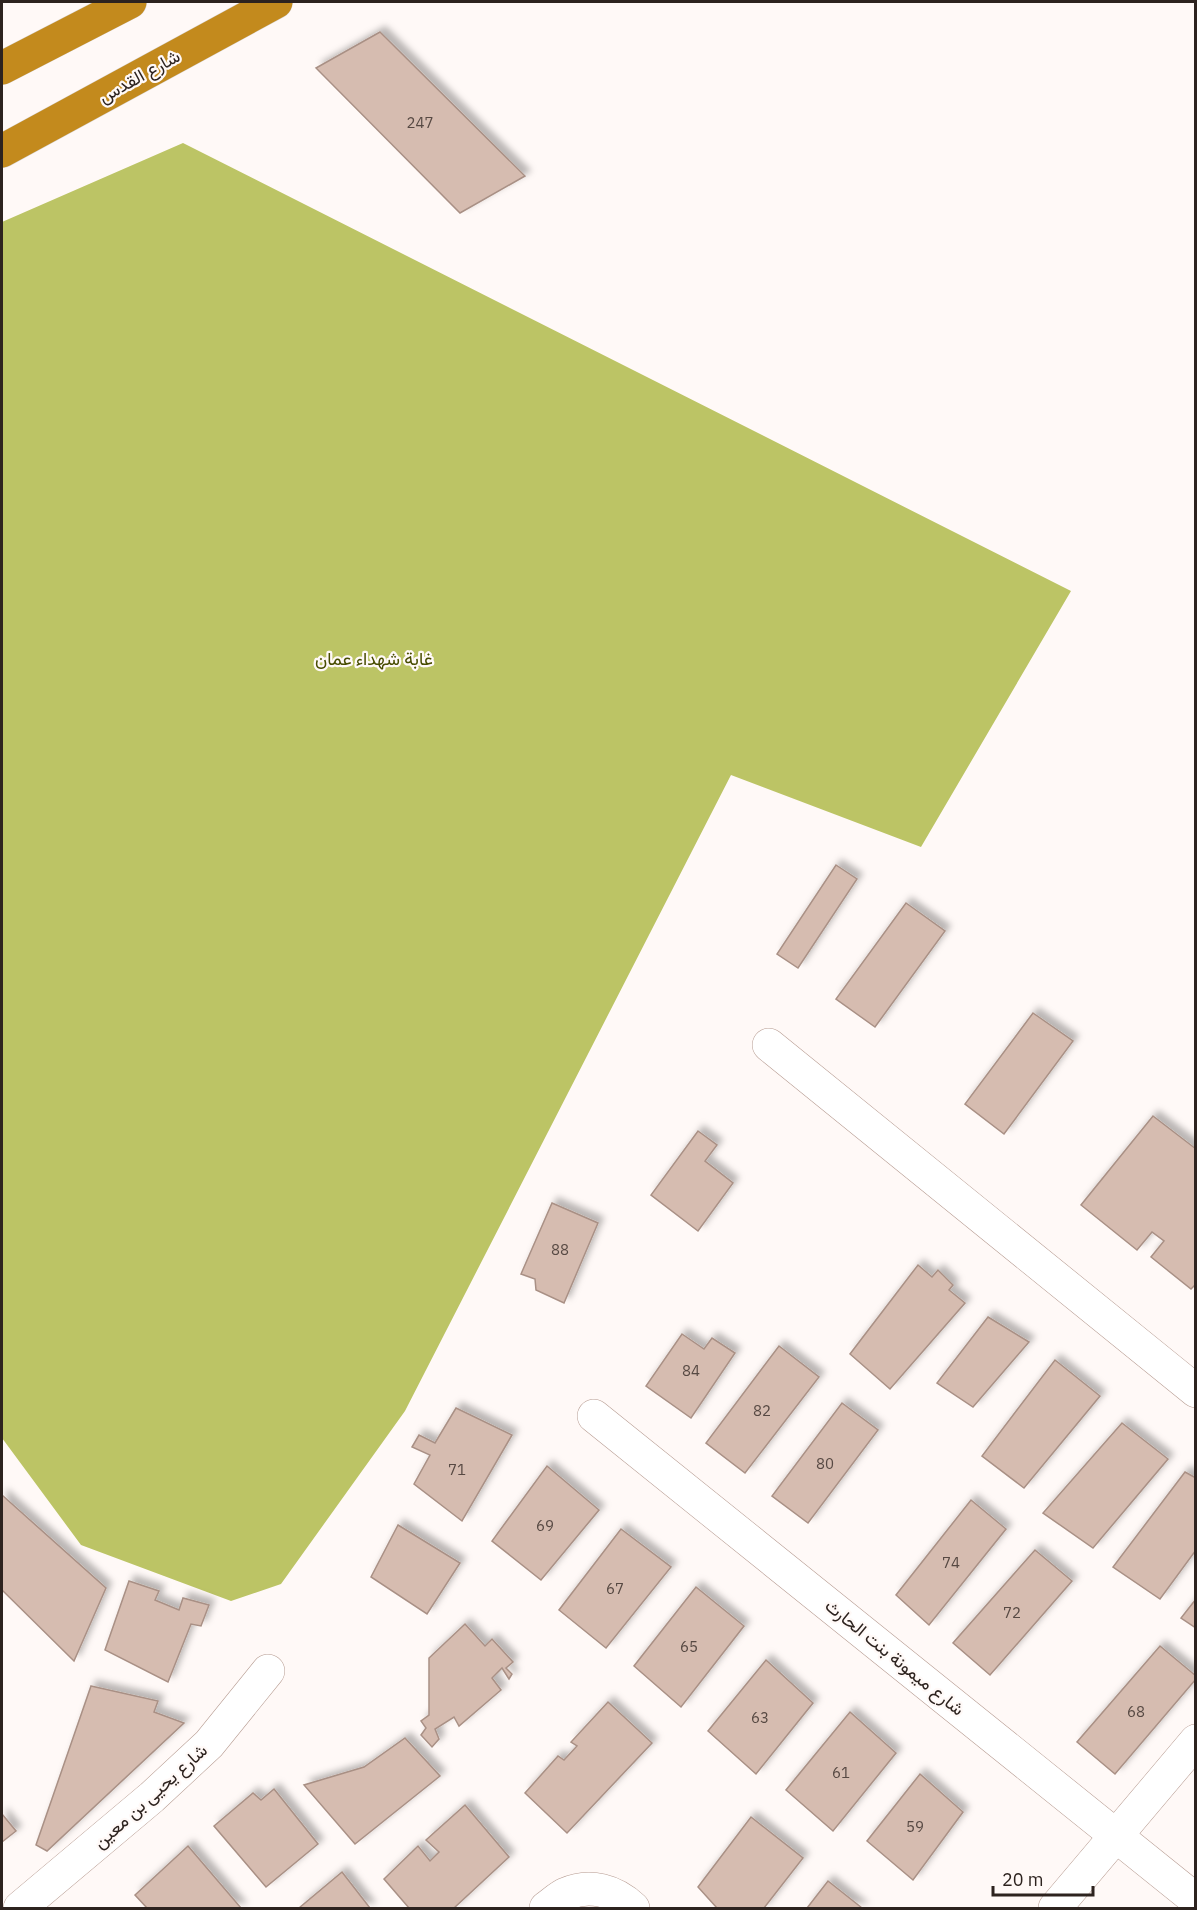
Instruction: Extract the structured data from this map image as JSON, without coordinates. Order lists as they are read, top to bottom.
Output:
{
  "streets": {
    "highway": ["شارع القدس"],
    "street": ["شارع ميمونة بنت الحارث", "شارع يحيى بن معين"]
  },
  "parks": ["غابة شهداء عمان"],
  "house_numbers": [
    "247",
    "88",
    "84",
    "82",
    "80",
    "71",
    "69",
    "74",
    "67",
    "72",
    "65",
    "68",
    "63",
    "61",
    "59"
  ],
  "scale_bar": "20 m"
}
